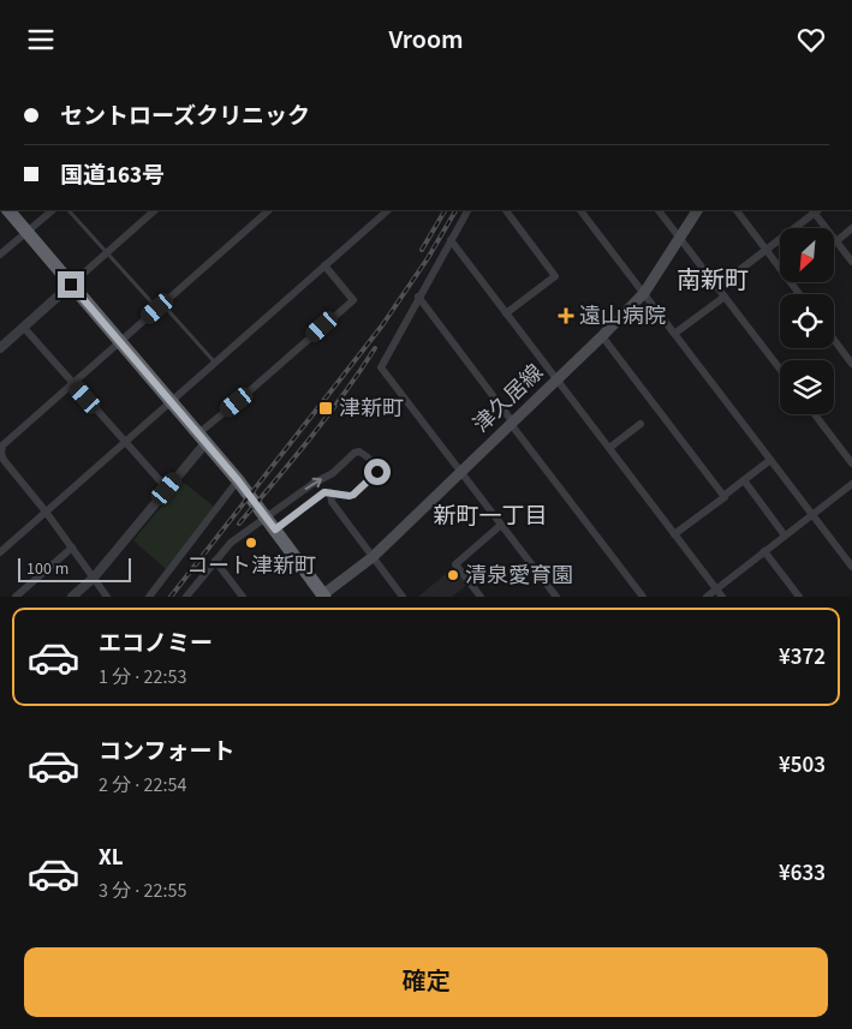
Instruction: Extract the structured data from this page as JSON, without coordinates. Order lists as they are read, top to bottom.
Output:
{
  "streets": {
    "main road": ["津久居線"]
  },
  "districts": ["南新町", "新町一丁目"],
  "places": {
    "health": ["遠山病院"],
    "transit": ["津新町"],
    "other": ["コート津新町", "清泉愛育園"]
  },
  "scale_bar": "100 m",
  "north": "bottom left",
  "page": {
    "header": "Vroom",
    "banner": ["セントローズクリニック", "国道163号"],
    "scale": "100 m",
    "list": [
      {
        "name": "エコノミー",
        "note": "1 分 · 22:53",
        "value": "¥372"
      },
      {
        "name": "コンフォート",
        "note": "2 分 · 22:54",
        "value": "¥503"
      },
      {
        "name": "XL",
        "note": "3 分 · 22:55",
        "value": "¥633"
      }
    ],
    "buttons": "確定"
  }
}
